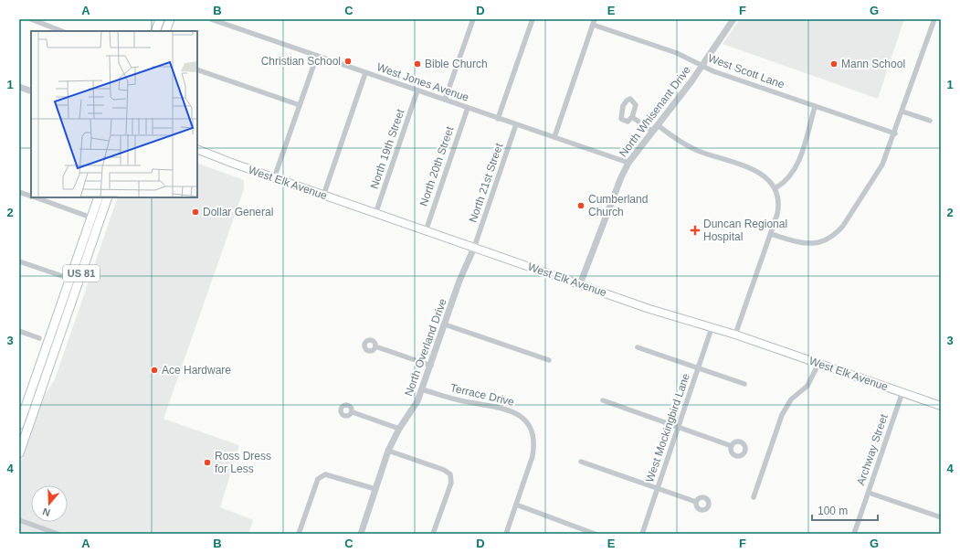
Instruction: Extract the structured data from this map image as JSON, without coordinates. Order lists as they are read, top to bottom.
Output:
{
  "streets": {
    "main road": ["West Elk Avenue", "US 81"],
    "street": [
      "West Scott Lane",
      "West Jones Avenue",
      "North Whisenant Drive",
      "North 19th Street",
      "North 20th Street",
      "North 21st Street",
      "North Overland Drive",
      "Terrace Drive",
      "West Mockingbird Lane",
      "Archway Street"
    ]
  },
  "crossings": [
    ["West Scott Lane", "North Whisenant Drive"],
    ["West Jones Avenue", "North Whisenant Drive"],
    ["West Jones Avenue", "North 19th Street"],
    ["West Jones Avenue", "North 20th Street"],
    ["West Jones Avenue", "North 21st Street"],
    ["North Whisenant Drive", "West Elk Avenue"],
    ["North 19th Street", "West Elk Avenue"],
    ["North 20th Street", "West Elk Avenue"],
    ["West Elk Avenue", "North 21st Street"],
    ["West Elk Avenue", "North Overland Drive"],
    ["West Elk Avenue", "West Mockingbird Lane"],
    ["West Elk Avenue", "Archway Street"],
    ["North 21st Street", "North Overland Drive"],
    ["North Overland Drive", "Terrace Drive"]
  ],
  "places": {
    "other": [
      "Christian School",
      "Bible Church",
      "Mann School",
      "Cumberland Church",
      "Dollar General",
      "Ace Hardware",
      "Ross Dress for Less"
    ],
    "health": ["Duncan Regional Hospital"]
  },
  "scale_bar": "100 m",
  "north": "bottom",
  "grid": {
    "columns": [
      "A",
      "B",
      "C",
      "D",
      "E",
      "F",
      "G"
    ],
    "rows": [
      "1",
      "2",
      "3",
      "4"
    ]
  }
}
